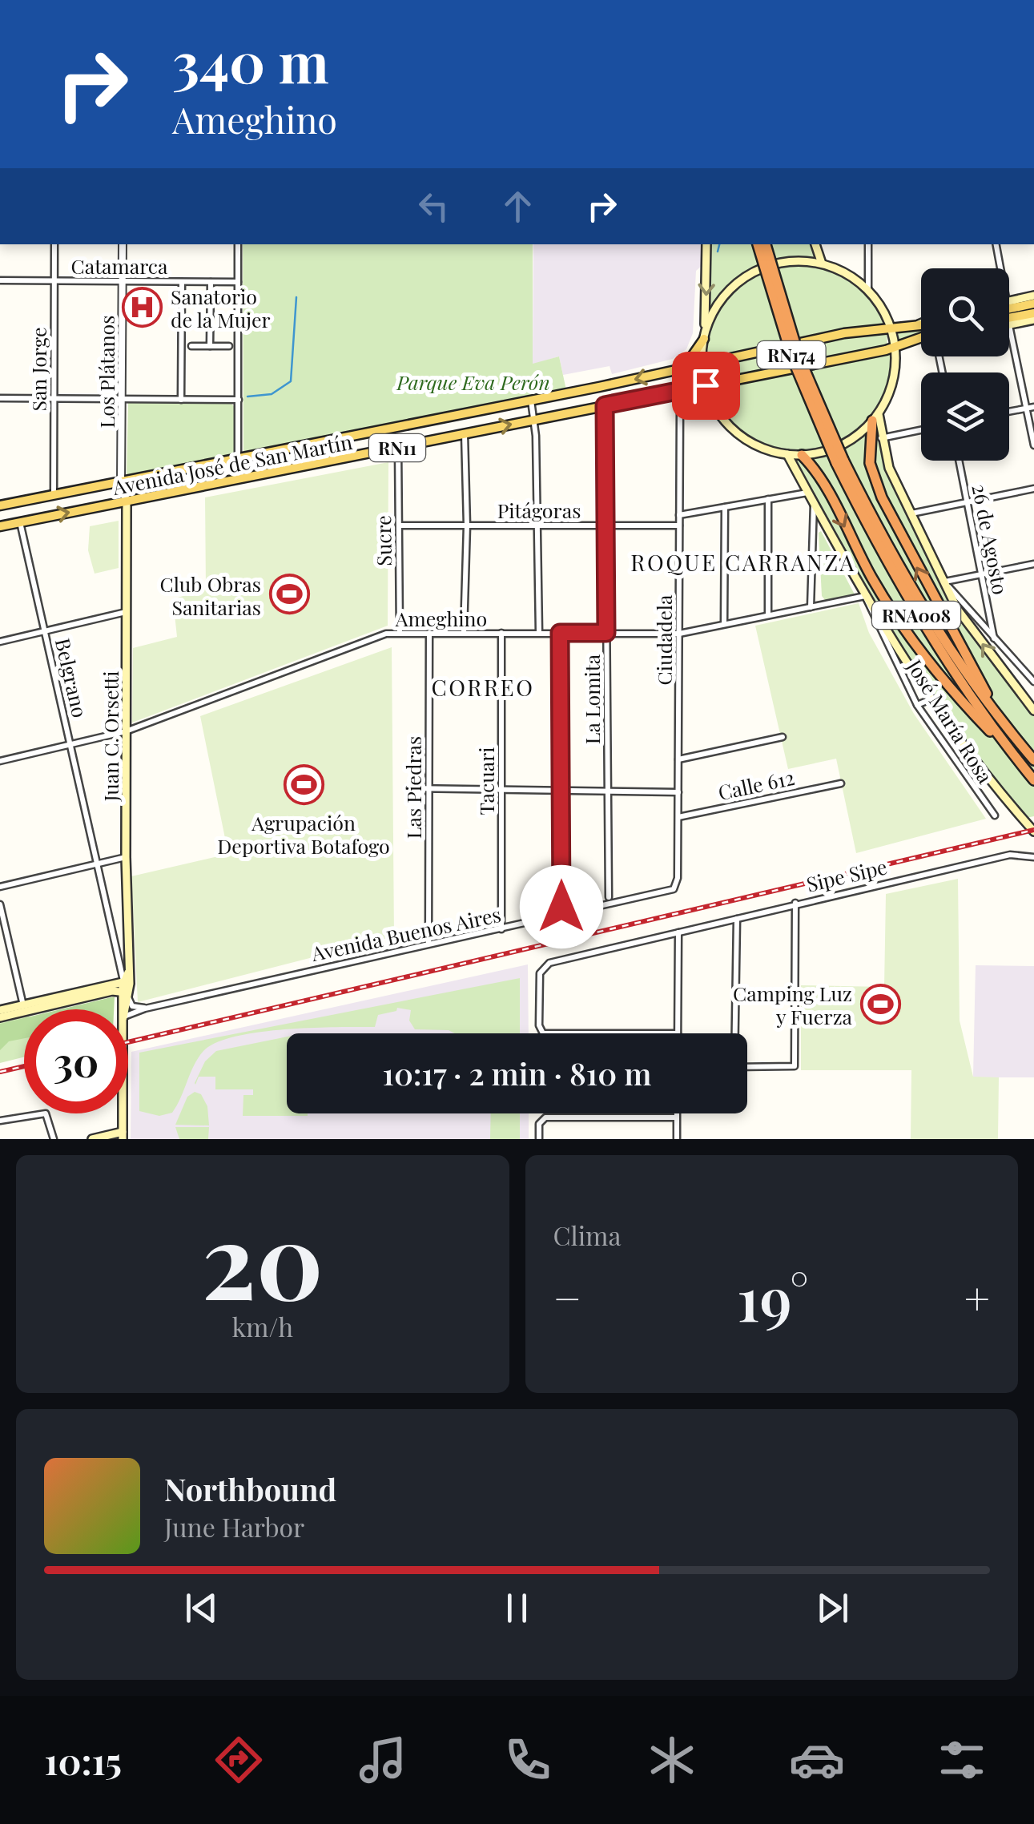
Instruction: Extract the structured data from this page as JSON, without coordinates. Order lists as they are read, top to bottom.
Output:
{
  "streets": {
    "highway": ["RN174", "RNA008"],
    "main road": [
      "Los Plátanos",
      "RN11",
      "Avenida José de San Martín",
      "Juan C. Orsetti"
    ],
    "street": [
      "Catamarca",
      "San Jorge",
      "Pitágoras",
      "26 de Agosto",
      "Sucre",
      "Ameghino",
      "Ciudadela",
      "Belgrano",
      "La Lomita",
      "José María Rosa",
      "Tacuari",
      "Calle 612",
      "Las Piedras",
      "Sipe Sipe",
      "Avenida Buenos Aires"
    ]
  },
  "crossings": [
    ["Catamarca", "San Jorge"],
    ["Catamarca", "Los Plátanos"],
    ["RN174", "RNA008"],
    ["San Jorge", "Avenida José de San Martín"],
    ["Los Plátanos", "Avenida José de San Martín"],
    ["Los Plátanos", "Juan C. Orsetti"],
    ["RN11", "Avenida José de San Martín"],
    ["Avenida José de San Martín", "Sucre"],
    ["Avenida José de San Martín", "Ciudadela"],
    ["Avenida José de San Martín", "Belgrano"],
    ["Avenida José de San Martín", "La Lomita"],
    ["Avenida José de San Martín", "Juan C. Orsetti"],
    ["Pitágoras", "Sucre"],
    ["Pitágoras", "Ciudadela"],
    ["Pitágoras", "La Lomita"],
    ["Sucre", "Ameghino"],
    ["Ameghino", "Ciudadela"],
    ["Ameghino", "Belgrano"],
    ["Ameghino", "La Lomita"],
    ["Ameghino", "José María Rosa"],
    ["Ameghino", "Juan C. Orsetti"],
    ["Ameghino", "Tacuari"],
    ["Ameghino", "Las Piedras"],
    ["Ciudadela", "Calle 612"],
    ["Ciudadela", "Avenida Buenos Aires"],
    ["Belgrano", "Juan C. Orsetti"],
    ["Tacuari", "Avenida Buenos Aires"],
    ["Las Piedras", "Avenida Buenos Aires"]
  ],
  "districts": ["ROQUE CARRANZA", "CORREO"],
  "parks": ["Parque Eva Perón"],
  "places": {
    "hospital": ["Sanatorio de la Mujer"],
    "sports": ["Club Obras Sanitarias", "Agrupación Deportiva Botafogo", "Camping Luz y Fuerza"]
  },
  "page": {
    "turn": ["340 m", "Ameghino"],
    "limit": "30",
    "trip": "10:17 · 2 min · 810 m",
    "tile": [
      ["20", "km/h"],
      "Clima"
    ],
    "heat": ["−", "19°", "+"],
    "song": ["Northbound", "June Harbor"],
    "tabs": "10:15"
  }
}
